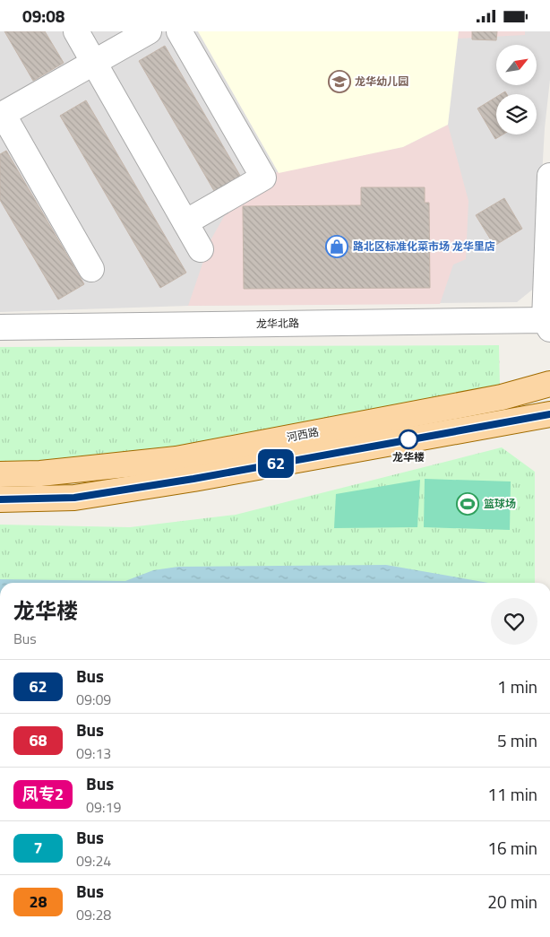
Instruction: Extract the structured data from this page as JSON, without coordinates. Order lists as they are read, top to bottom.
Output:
{
  "streets": {
    "main road": ["河西路"],
    "street": ["龙华北路"]
  },
  "places": {
    "school or university": ["龙华幼儿园"],
    "shop": ["路北区标准化菜市场 龙华里店"],
    "other": ["龙华楼"],
    "sports": ["篮球场"]
  },
  "lines": ["bus line 62"],
  "north": "top right",
  "page": {
    "status": "09:08",
    "on_map": "62",
    "heading": ["龙华楼", "Bus"],
    "list": [
      {
        "mark": "62",
        "name": "Bus",
        "note": "09:09",
        "value": "1 min"
      },
      {
        "mark": "68",
        "name": "Bus",
        "note": "09:13",
        "value": "5 min"
      },
      {
        "mark": "凤专2",
        "name": "Bus",
        "note": "09:19",
        "value": "11 min"
      },
      {
        "mark": "7",
        "name": "Bus",
        "note": "09:24",
        "value": "16 min"
      },
      {
        "mark": "28",
        "name": "Bus",
        "note": "09:28",
        "value": "20 min"
      }
    ]
  }
}
